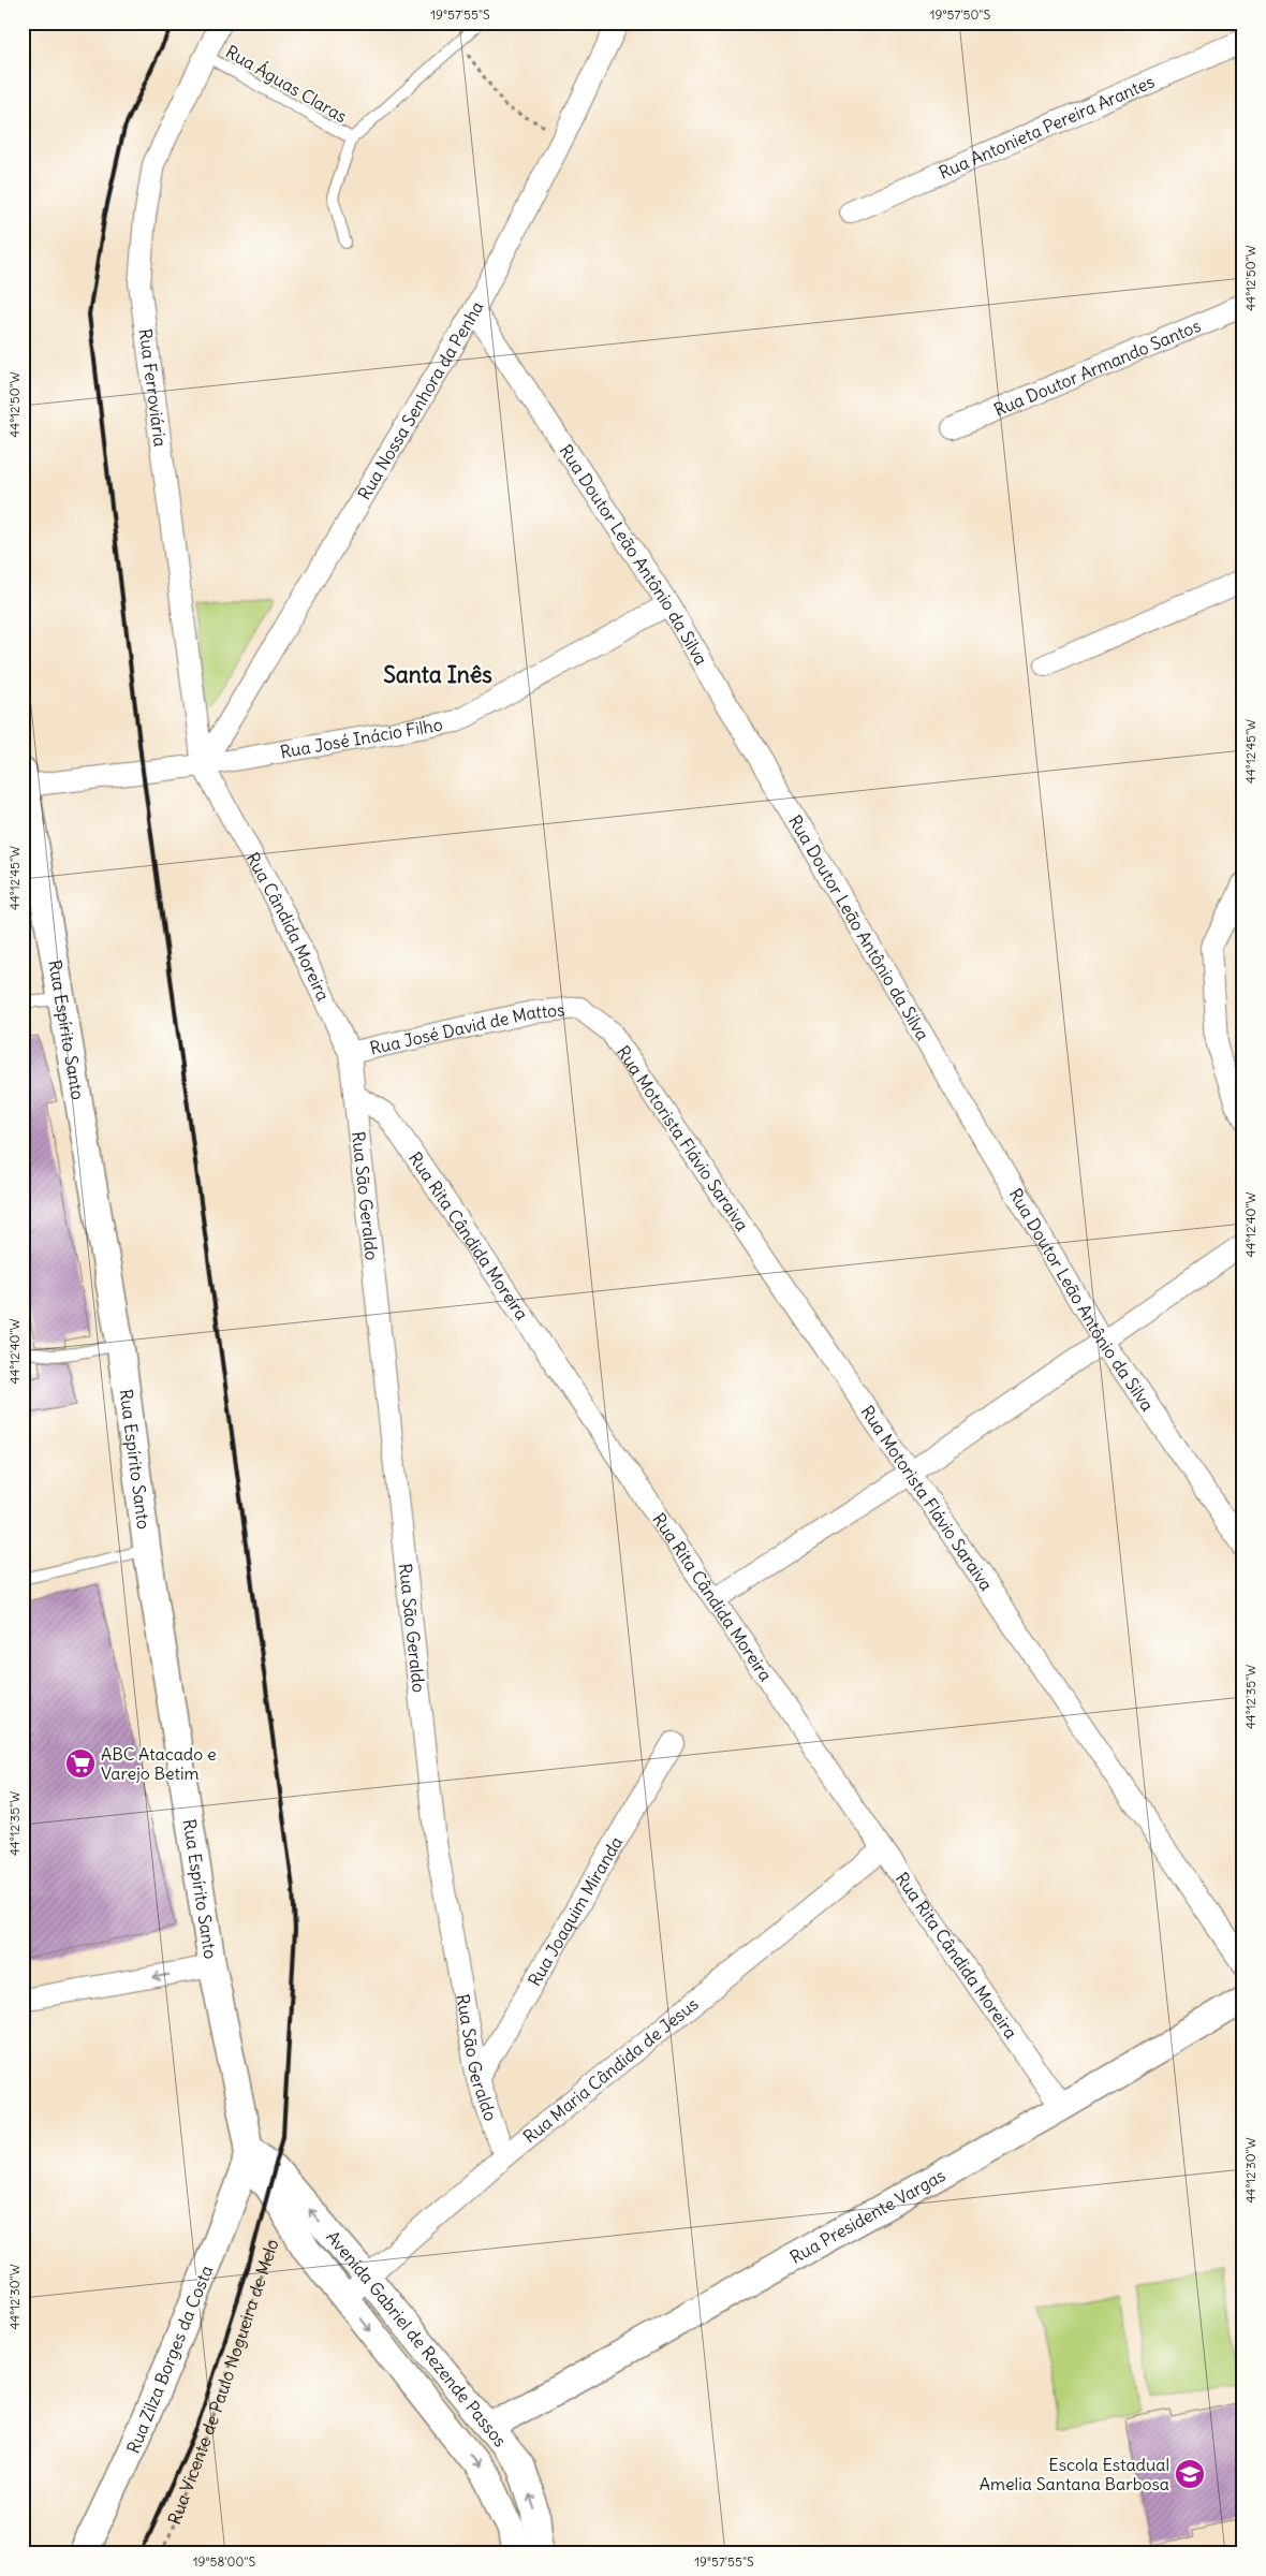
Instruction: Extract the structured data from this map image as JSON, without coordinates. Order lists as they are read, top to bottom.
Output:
{
  "streets": {
    "street": [
      "Rua Antonieta Pereira Arantes",
      "Rua Doutor Armando Santos",
      "Rua Ferroviária",
      "Rua Nossa Senhora da Penha",
      "Rua Doutor Leão Antônio da Silva",
      "Rua José Inácio Filho",
      "Rua Cândida Moreira",
      "Rua José David de Mattos",
      "Rua Espírito Santo",
      "Rua Motorista Flávio Saraiva",
      "Rua São Geraldo",
      "Rua Rita Cândida Moreira",
      "Rua Joaquim Miranda",
      "Rua Maria Cândida de Jesus",
      "Rua Presidente Vargas",
      "Avenida Gabriel de Rezende Passos",
      "Rua Zilza Borges da Costa"
    ],
    "lane": ["Rua Águas Claras"],
    "path": ["Rua Vicente de Paulo Nogueira de Melo"]
  },
  "crossings": [
    ["Rua Águas Claras", "Rua Ferroviária"],
    ["Rua Ferroviária", "Rua Nossa Senhora da Penha"],
    ["Rua Ferroviária", "Rua José Inácio Filho"],
    ["Rua Ferroviária", "Rua Cândida Moreira"],
    ["Rua Nossa Senhora da Penha", "Rua Doutor Leão Antônio da Silva"],
    ["Rua Nossa Senhora da Penha", "Rua José Inácio Filho"],
    ["Rua Nossa Senhora da Penha", "Rua Cândida Moreira"],
    ["Rua Doutor Leão Antônio da Silva", "Rua José Inácio Filho"],
    ["Rua José Inácio Filho", "Rua Cândida Moreira"],
    ["Rua José Inácio Filho", "Rua Espírito Santo"],
    ["Rua Cândida Moreira", "Rua José David de Mattos"],
    ["Rua Cândida Moreira", "Rua São Geraldo"],
    ["Rua Cândida Moreira", "Rua Rita Cândida Moreira"],
    ["Rua José David de Mattos", "Rua Motorista Flávio Saraiva"],
    ["Rua Espírito Santo", "Avenida Gabriel de Rezende Passos"],
    ["Rua Espírito Santo", "Rua Zilza Borges da Costa"],
    ["Rua São Geraldo", "Rua Rita Cândida Moreira"],
    ["Rua São Geraldo", "Rua Joaquim Miranda"],
    ["Rua São Geraldo", "Rua Maria Cândida de Jesus"],
    ["Rua Rita Cândida Moreira", "Rua Maria Cândida de Jesus"],
    ["Rua Rita Cândida Moreira", "Rua Presidente Vargas"],
    ["Rua Maria Cândida de Jesus", "Avenida Gabriel de Rezende Passos"],
    ["Rua Presidente Vargas", "Avenida Gabriel de Rezende Passos"],
    ["Avenida Gabriel de Rezende Passos", "Rua Zilza Borges da Costa"],
    ["Avenida Gabriel de Rezende Passos", "Rua Vicente de Paulo Nogueira de Melo"]
  ],
  "districts": ["Santa Inês"],
  "places": {
    "supermarket": ["ABC Atacado e Varejo Betim"],
    "school or university": ["Escola Estadual Amelia Santana Barbosa"]
  },
  "coordinates": [
    "19°57'55\"S",
    "19°57'50\"S",
    "44°12'50\"W",
    "44°12'45\"W",
    "44°12'40\"W",
    "44°12'35\"W",
    "44°12'30\"W",
    "19°58'00\"S"
  ]
}
